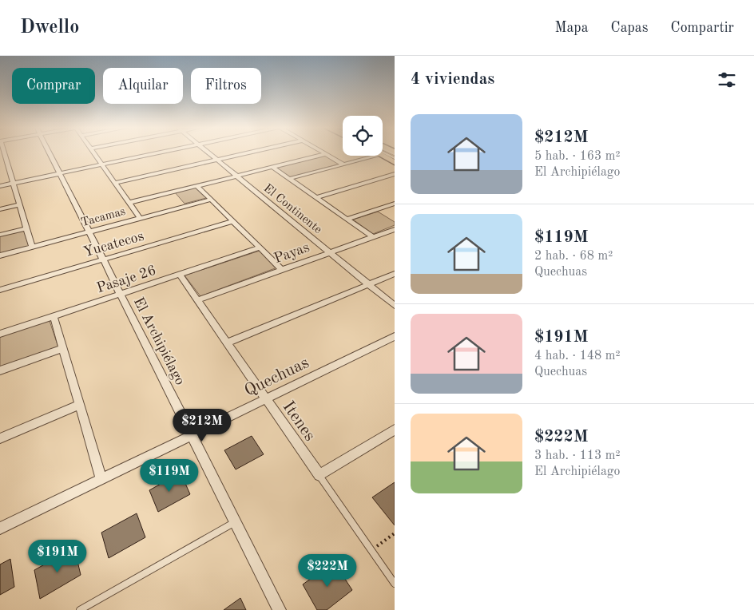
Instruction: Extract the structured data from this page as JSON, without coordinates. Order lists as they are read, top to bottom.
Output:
{
  "streets": {
    "street": [
      "El Continente",
      "Tacamas",
      "Yucatecos",
      "Payas",
      "Pasaje 26",
      "El Archipiélago",
      "Quechuas",
      "Itenes"
    ]
  },
  "crossings": [
    ["El Continente", "Payas"],
    ["Tacamas", "El Archipiélago"],
    ["Yucatecos", "El Archipiélago"],
    ["Payas", "Itenes"],
    ["Pasaje 26", "El Archipiélago"],
    ["Pasaje 26", "Itenes"],
    ["El Archipiélago", "Quechuas"],
    ["Quechuas", "Itenes"]
  ],
  "page": {
    "header": "Dwello",
    "nav": ["Mapa", "Capas", "Compartir"],
    "heading": "4 viviendas",
    "chip": ["Comprar", "Alquilar", "Filtros"],
    "list": [
      {
        "name": "$212M",
        "note": "5 hab. · 163 m² · El Archipiélago"
      },
      {
        "name": "$119M",
        "note": "2 hab. · 68 m² · Quechuas"
      },
      {
        "name": "$191M",
        "note": "4 hab. · 148 m² · Quechuas"
      },
      {
        "name": "$222M",
        "note": "3 hab. · 113 m² · El Archipiélago"
      }
    ],
    "price": [
      "$212M",
      "$119M",
      "$191M",
      "$222M"
    ]
  }
}
